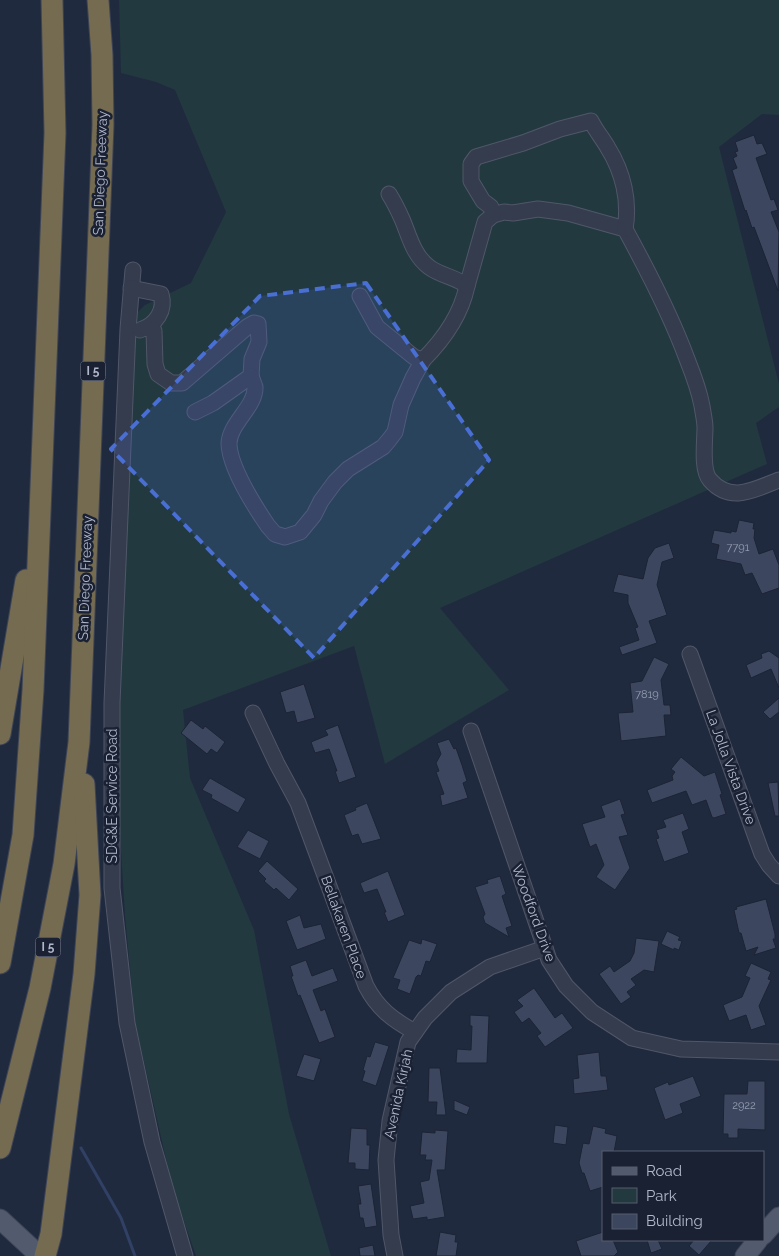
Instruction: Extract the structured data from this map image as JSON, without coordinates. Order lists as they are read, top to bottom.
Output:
{
  "streets": {
    "highway": ["San Diego Freeway", "I 5"],
    "street": [
      "La Jolla Vista Drive",
      "SDG&E Service Road",
      "Woodford Drive",
      "Bellakaren Place",
      "Avenida Kirjah"
    ]
  },
  "crossings": [
    ["Woodford Drive", "Avenida Kirjah"],
    ["Bellakaren Place", "Avenida Kirjah"]
  ],
  "house_numbers": ["7791", "7819", "2922"],
  "legend": ["Road", "Park", "Building"]
}
